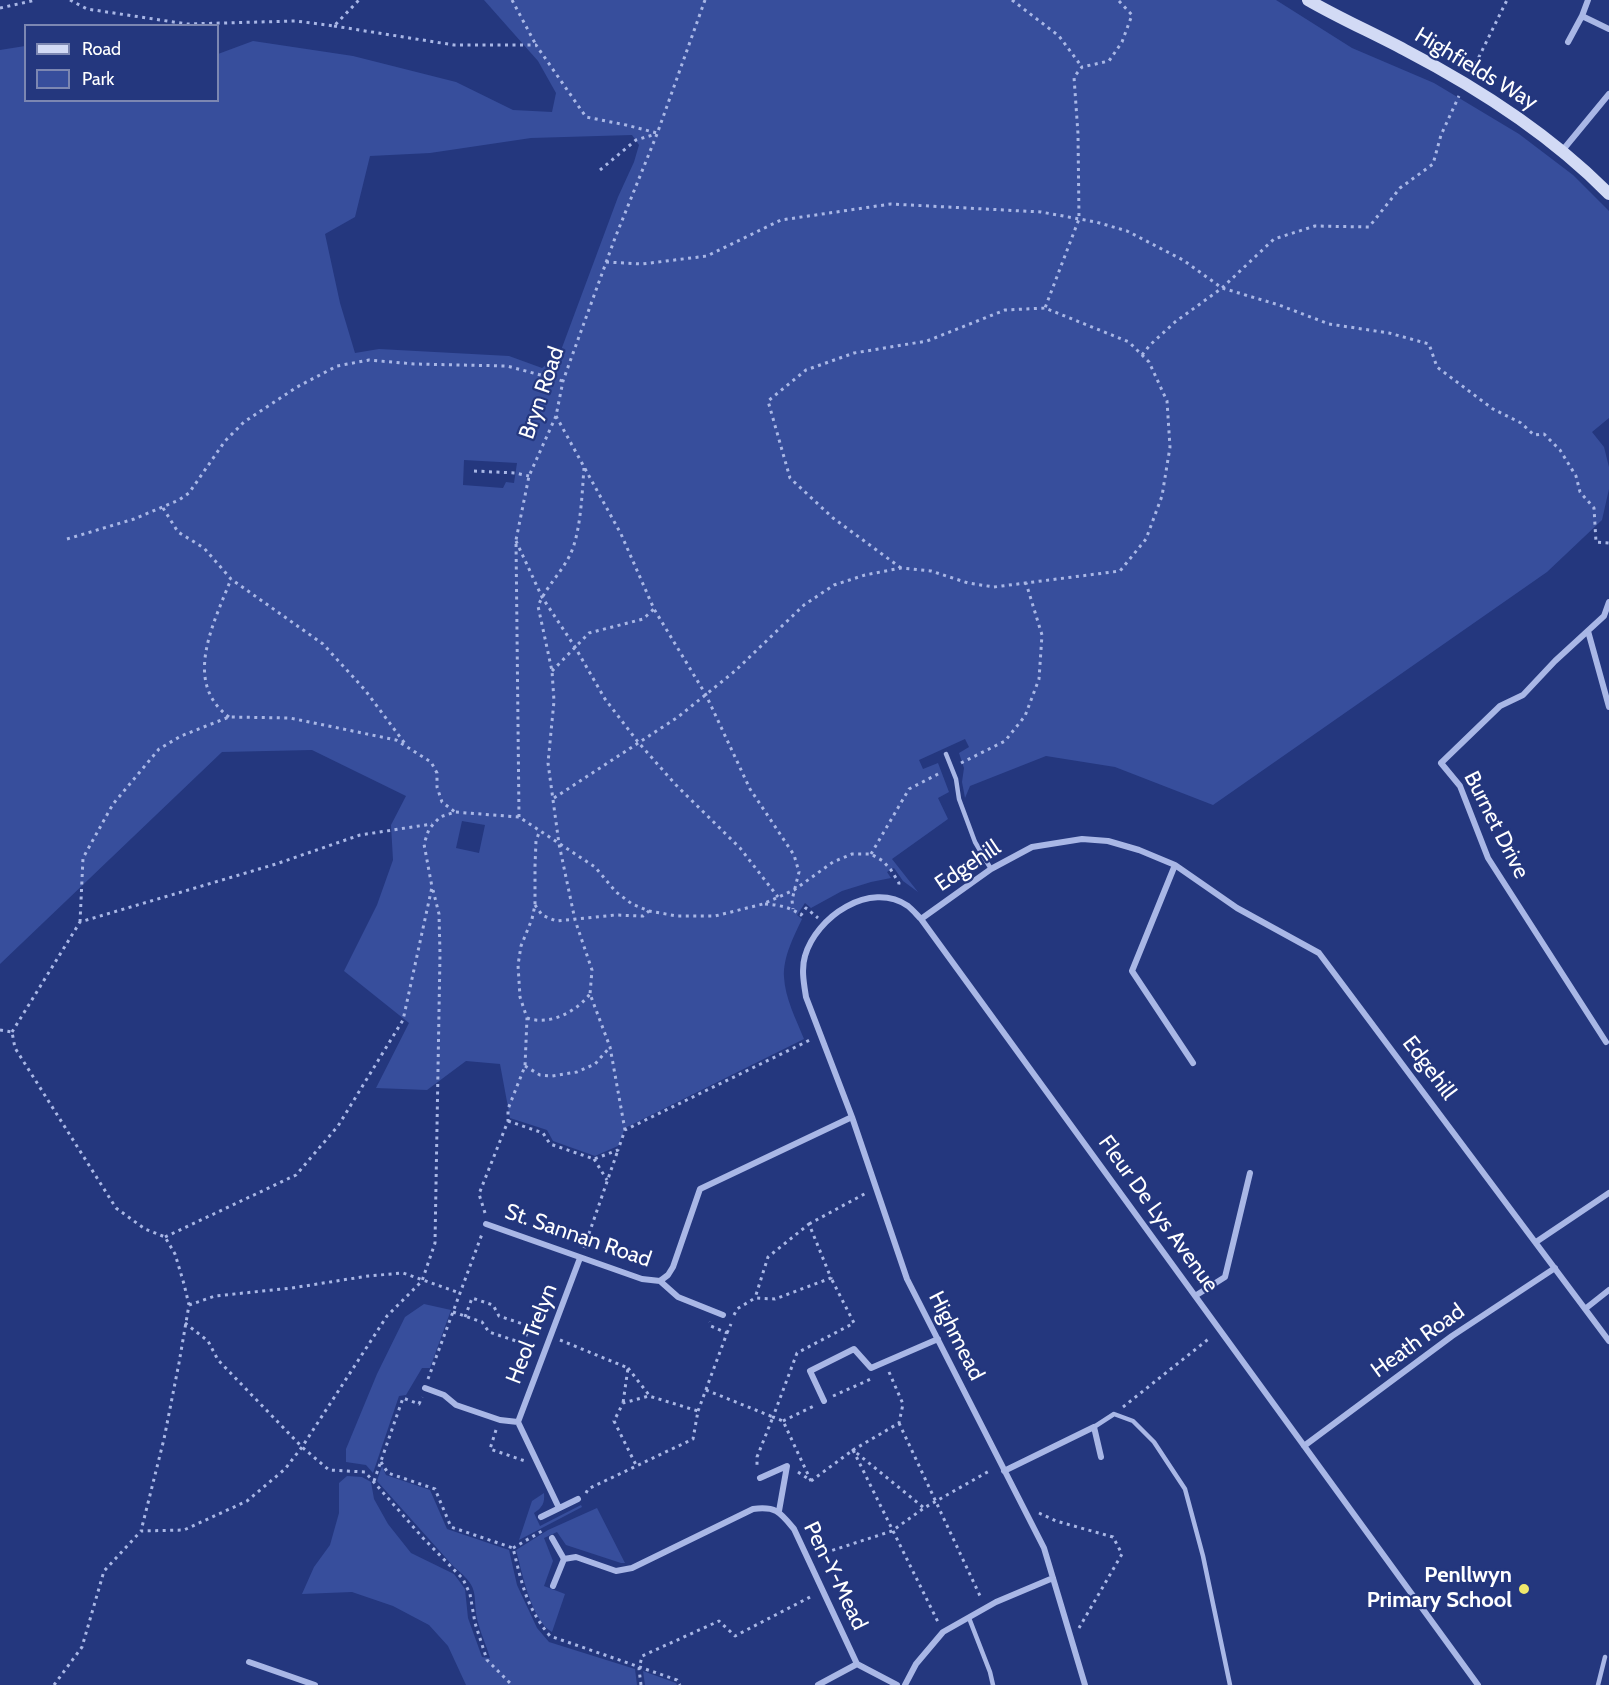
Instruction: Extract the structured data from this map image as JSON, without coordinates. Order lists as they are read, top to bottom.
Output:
{
  "streets": {
    "main road": ["Highfields Way"],
    "street": [
      "Burnet Drive",
      "Edgehill",
      "Fleur De Lys Avenue",
      "St. Sannan Road",
      "Heol Trelyn",
      "Highmead",
      "Heath Road",
      "Pen-Y-Mead"
    ],
    "path": ["Bryn Road"]
  },
  "crossings": [
    ["Edgehill", "Fleur De Lys Avenue"],
    ["Edgehill", "Heath Road"],
    ["Fleur De Lys Avenue", "Highmead"],
    ["Fleur De Lys Avenue", "Heath Road"],
    ["St. Sannan Road", "Heol Trelyn"],
    ["St. Sannan Road", "Highmead"]
  ],
  "places": ["Penllwyn Primary School"],
  "legend": ["Road", "Park"]
}
